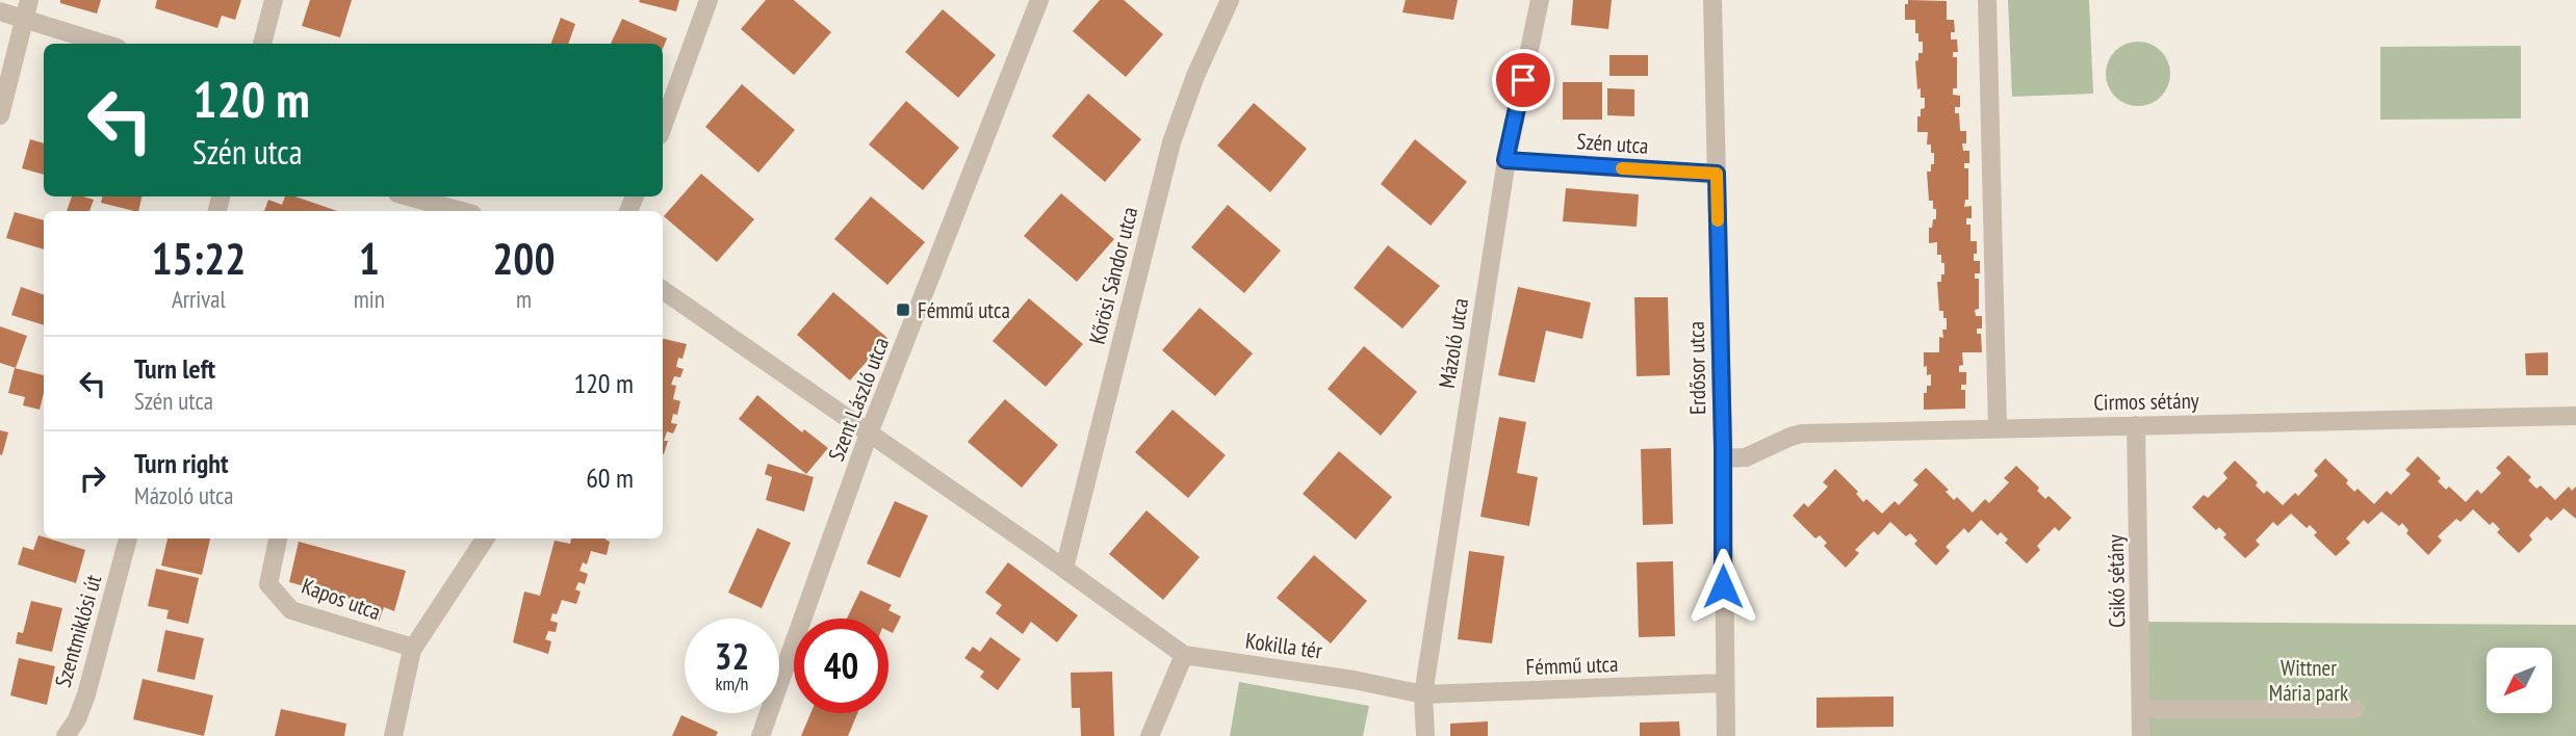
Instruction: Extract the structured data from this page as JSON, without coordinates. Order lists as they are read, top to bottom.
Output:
{
  "streets": {
    "street": [
      "Szén utca",
      "Kőrösi Sándor utca",
      "Mázoló utca",
      "Erdősor utca",
      "Szent László utca",
      "Cirmos sétány",
      "Csikó sétány",
      "Kapos utca",
      "Szentmiklósi út",
      "Kokilla tér",
      "Fémmű utca"
    ]
  },
  "crossings": [
    ["Szén utca", "Mázoló utca"],
    ["Szén utca", "Erdősor utca"],
    ["Mázoló utca", "Kokilla tér"],
    ["Mázoló utca", "Fémmű utca"],
    ["Erdősor utca", "Cirmos sétány"],
    ["Erdősor utca", "Fémmű utca"],
    ["Cirmos sétány", "Csikó sétány"],
    ["Kokilla tér", "Fémmű utca"]
  ],
  "parks": ["Wittner Mária park"],
  "places": {
    "transit": ["Fémmű utca"]
  },
  "north": "bottom left",
  "page": {
    "turn": ["120 m", "Szén utca"],
    "eta": [
      "15:22",
      "Arrival",
      "1",
      "min",
      "200",
      "m"
    ],
    "list": [
      {
        "name": "Turn left",
        "note": "Szén utca",
        "value": "120 m"
      },
      {
        "name": "Turn right",
        "note": "Mázoló utca",
        "value": "60 m"
      }
    ],
    "speed": "32 km/h",
    "limit": "40"
  }
}
